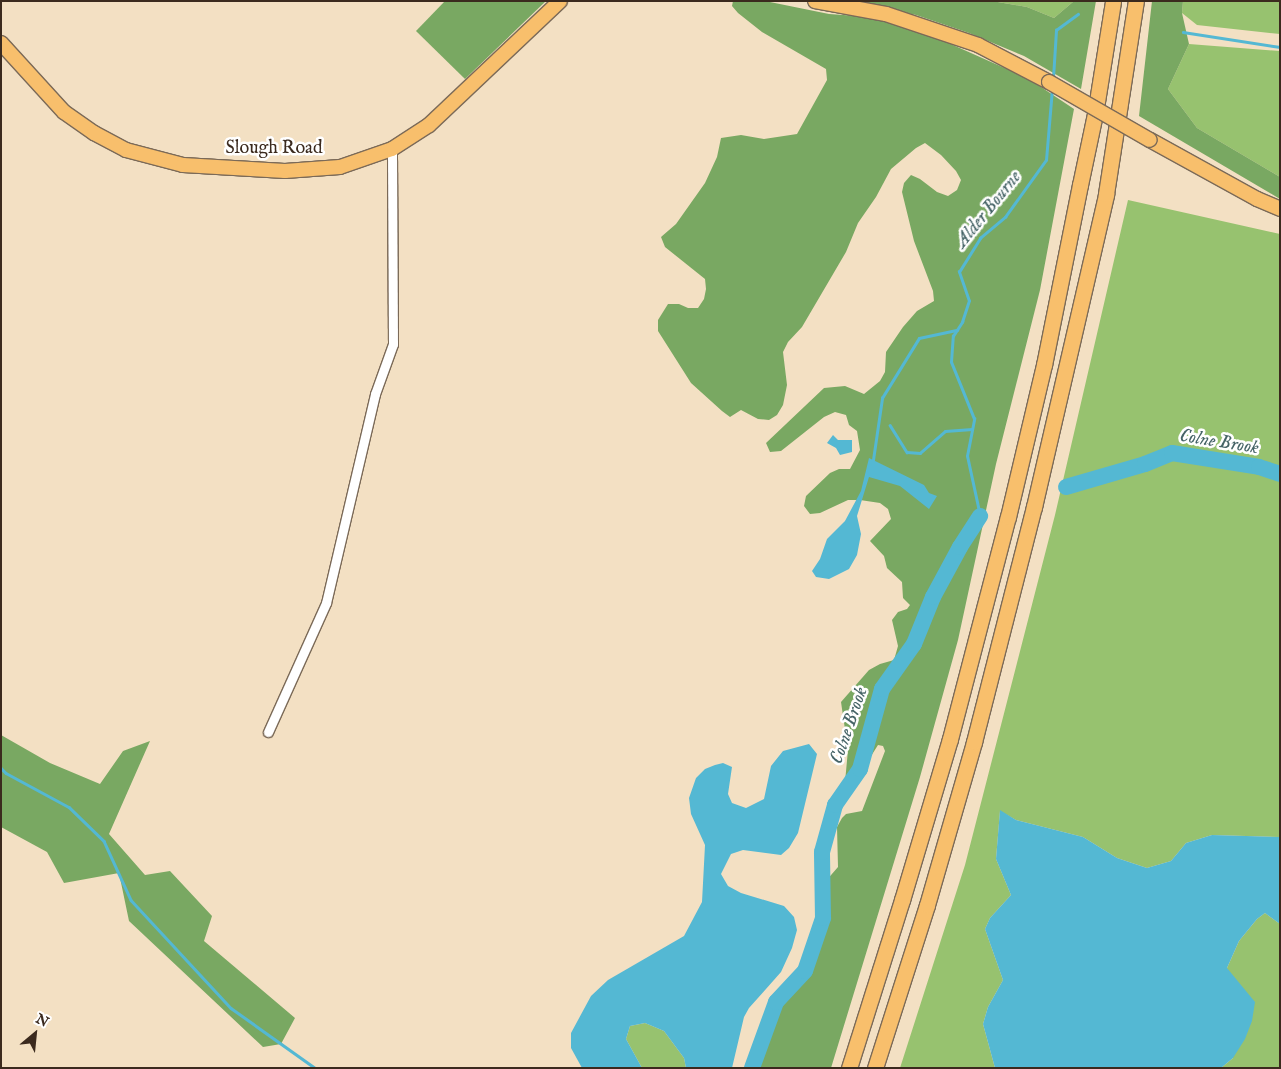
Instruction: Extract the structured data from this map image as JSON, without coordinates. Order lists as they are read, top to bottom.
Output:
{
  "streets": {
    "main road": ["Slough Road"]
  },
  "water": ["Alder Bourne", "Colne Brook"],
  "north": "top right"
}
